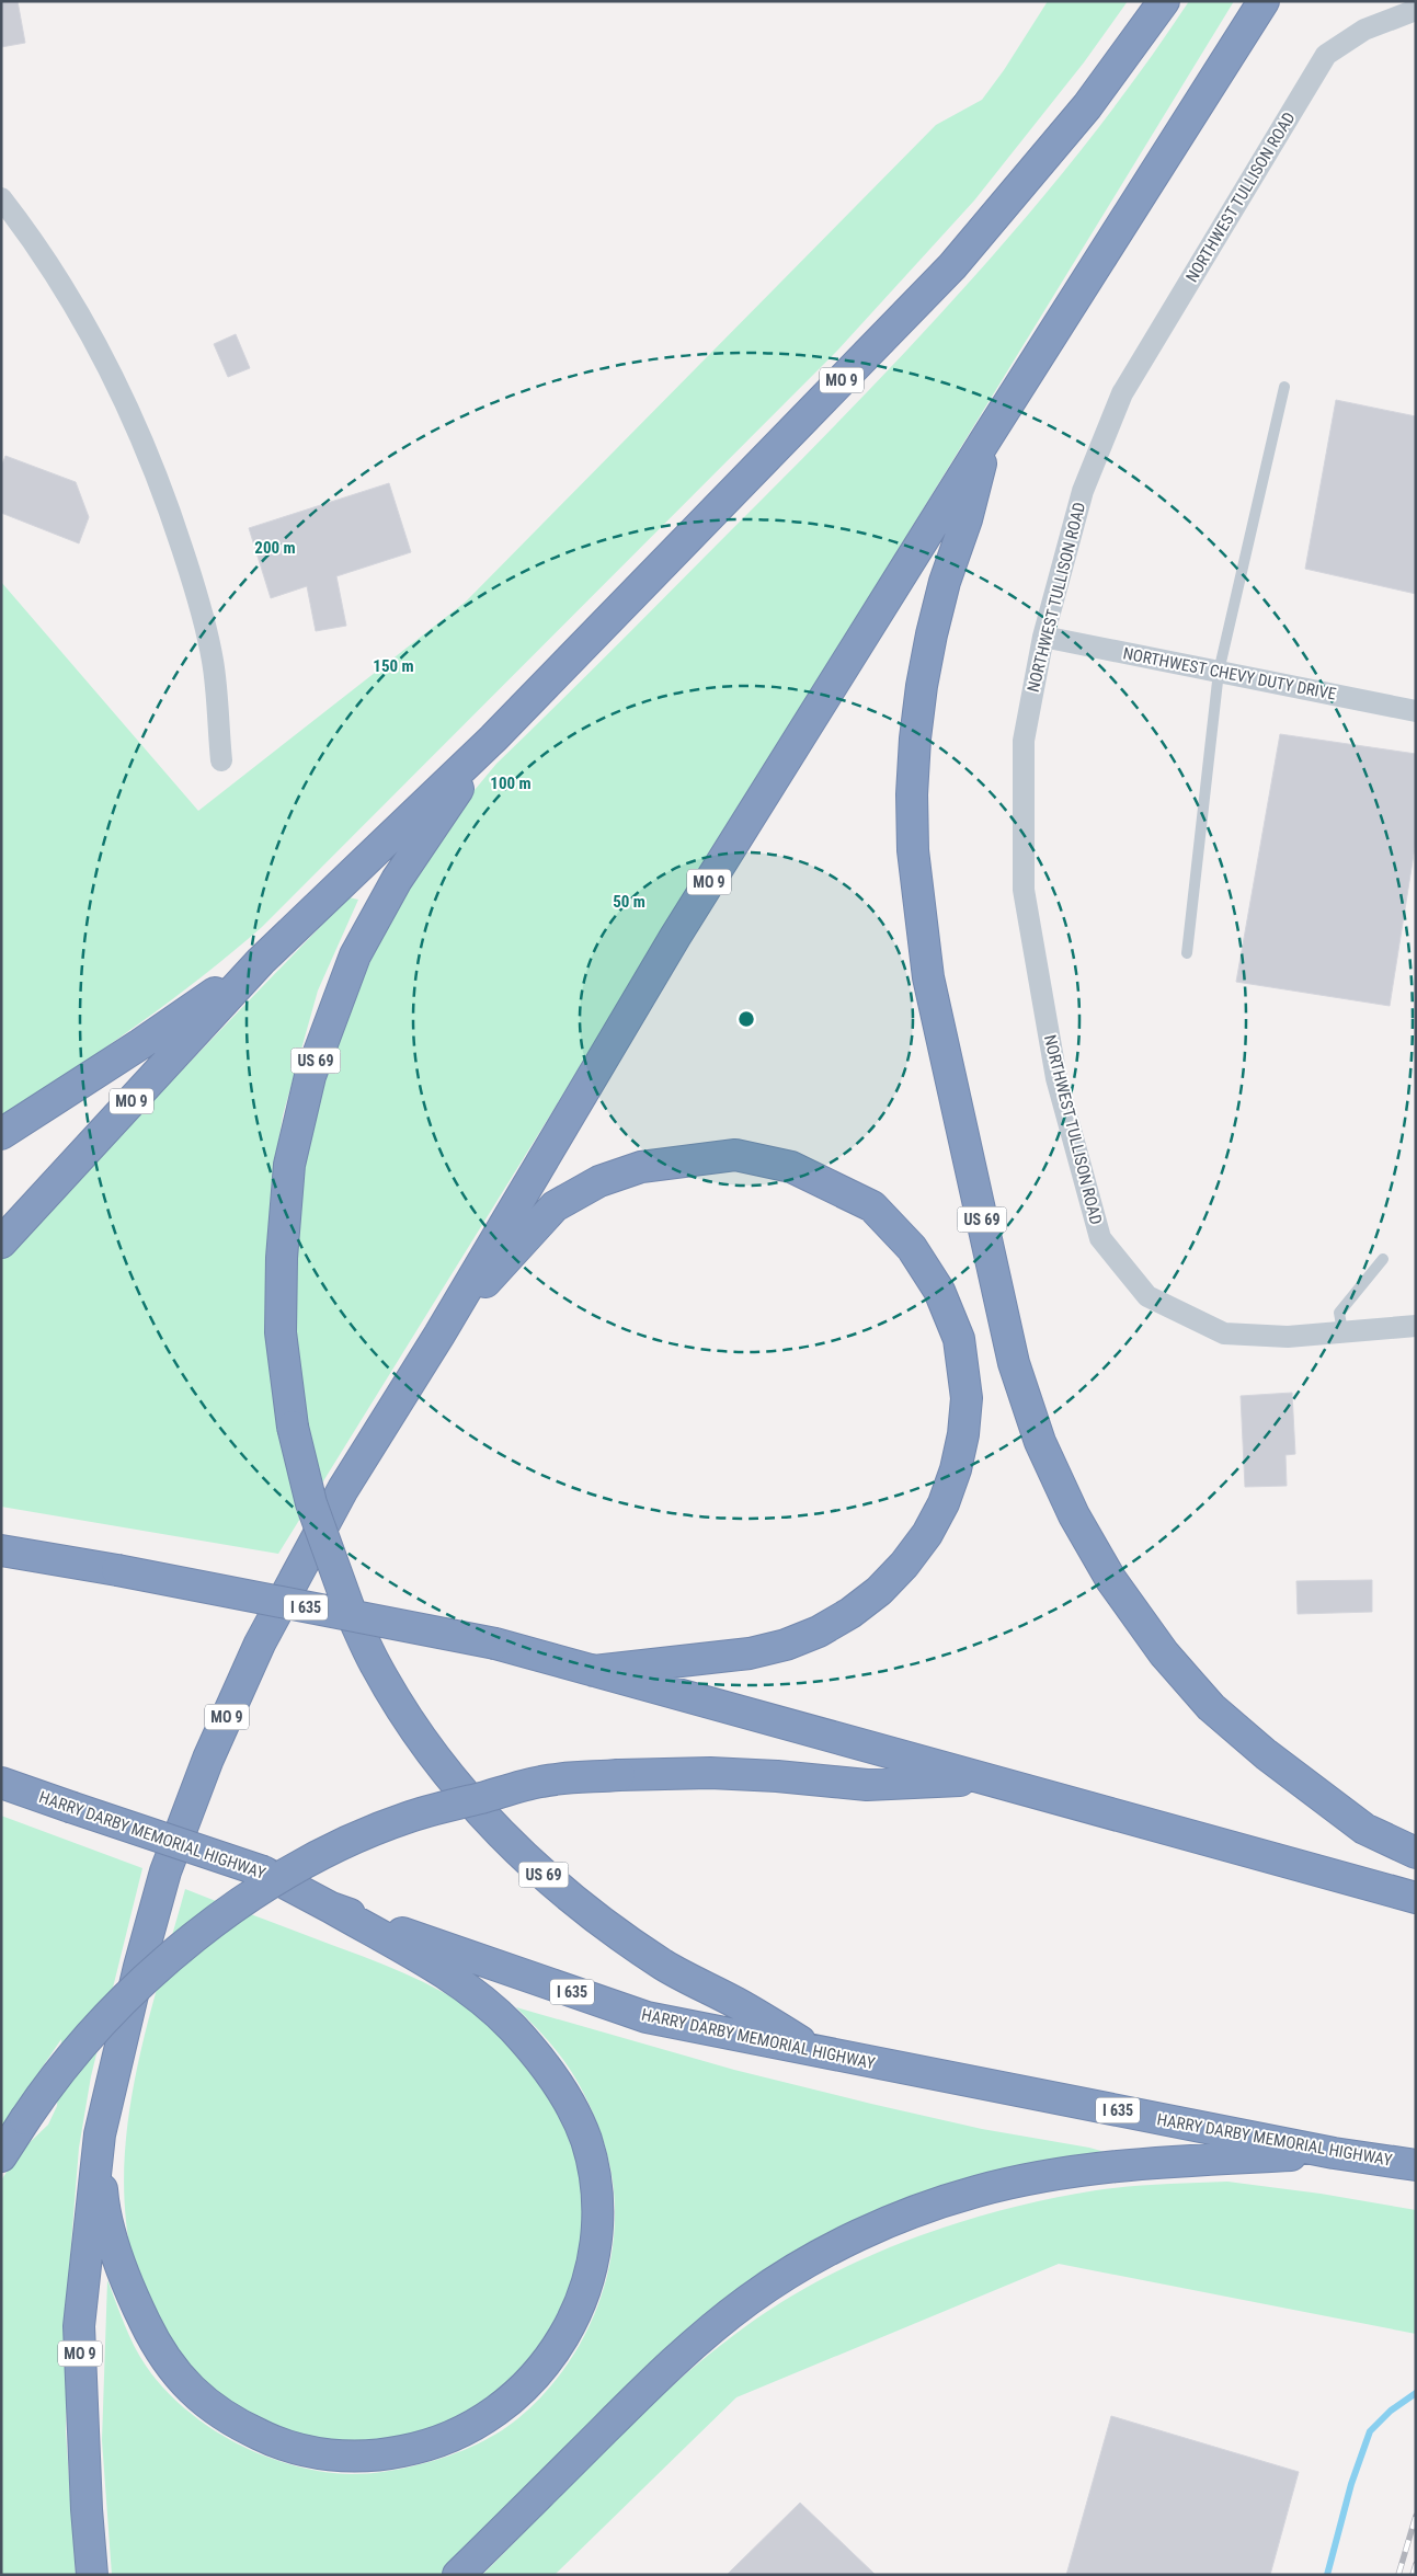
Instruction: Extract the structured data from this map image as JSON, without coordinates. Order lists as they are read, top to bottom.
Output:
{
  "streets": {
    "highway": [
      "MO 9",
      "US 69",
      "I 635",
      "HARRY DARBY MEMORIAL HIGHWAY"
    ],
    "street": ["NORTHWEST TULLISON ROAD", "NORTHWEST CHEVY DUTY DRIVE"]
  },
  "crossings": [
    ["NORTHWEST TULLISON ROAD", "NORTHWEST CHEVY DUTY DRIVE"],
    ["MO 9", "US 69"],
    ["US 69", "HARRY DARBY MEMORIAL HIGHWAY"]
  ],
  "rings": [
    "200 m",
    "150 m",
    "100 m",
    "50 m"
  ]
}
